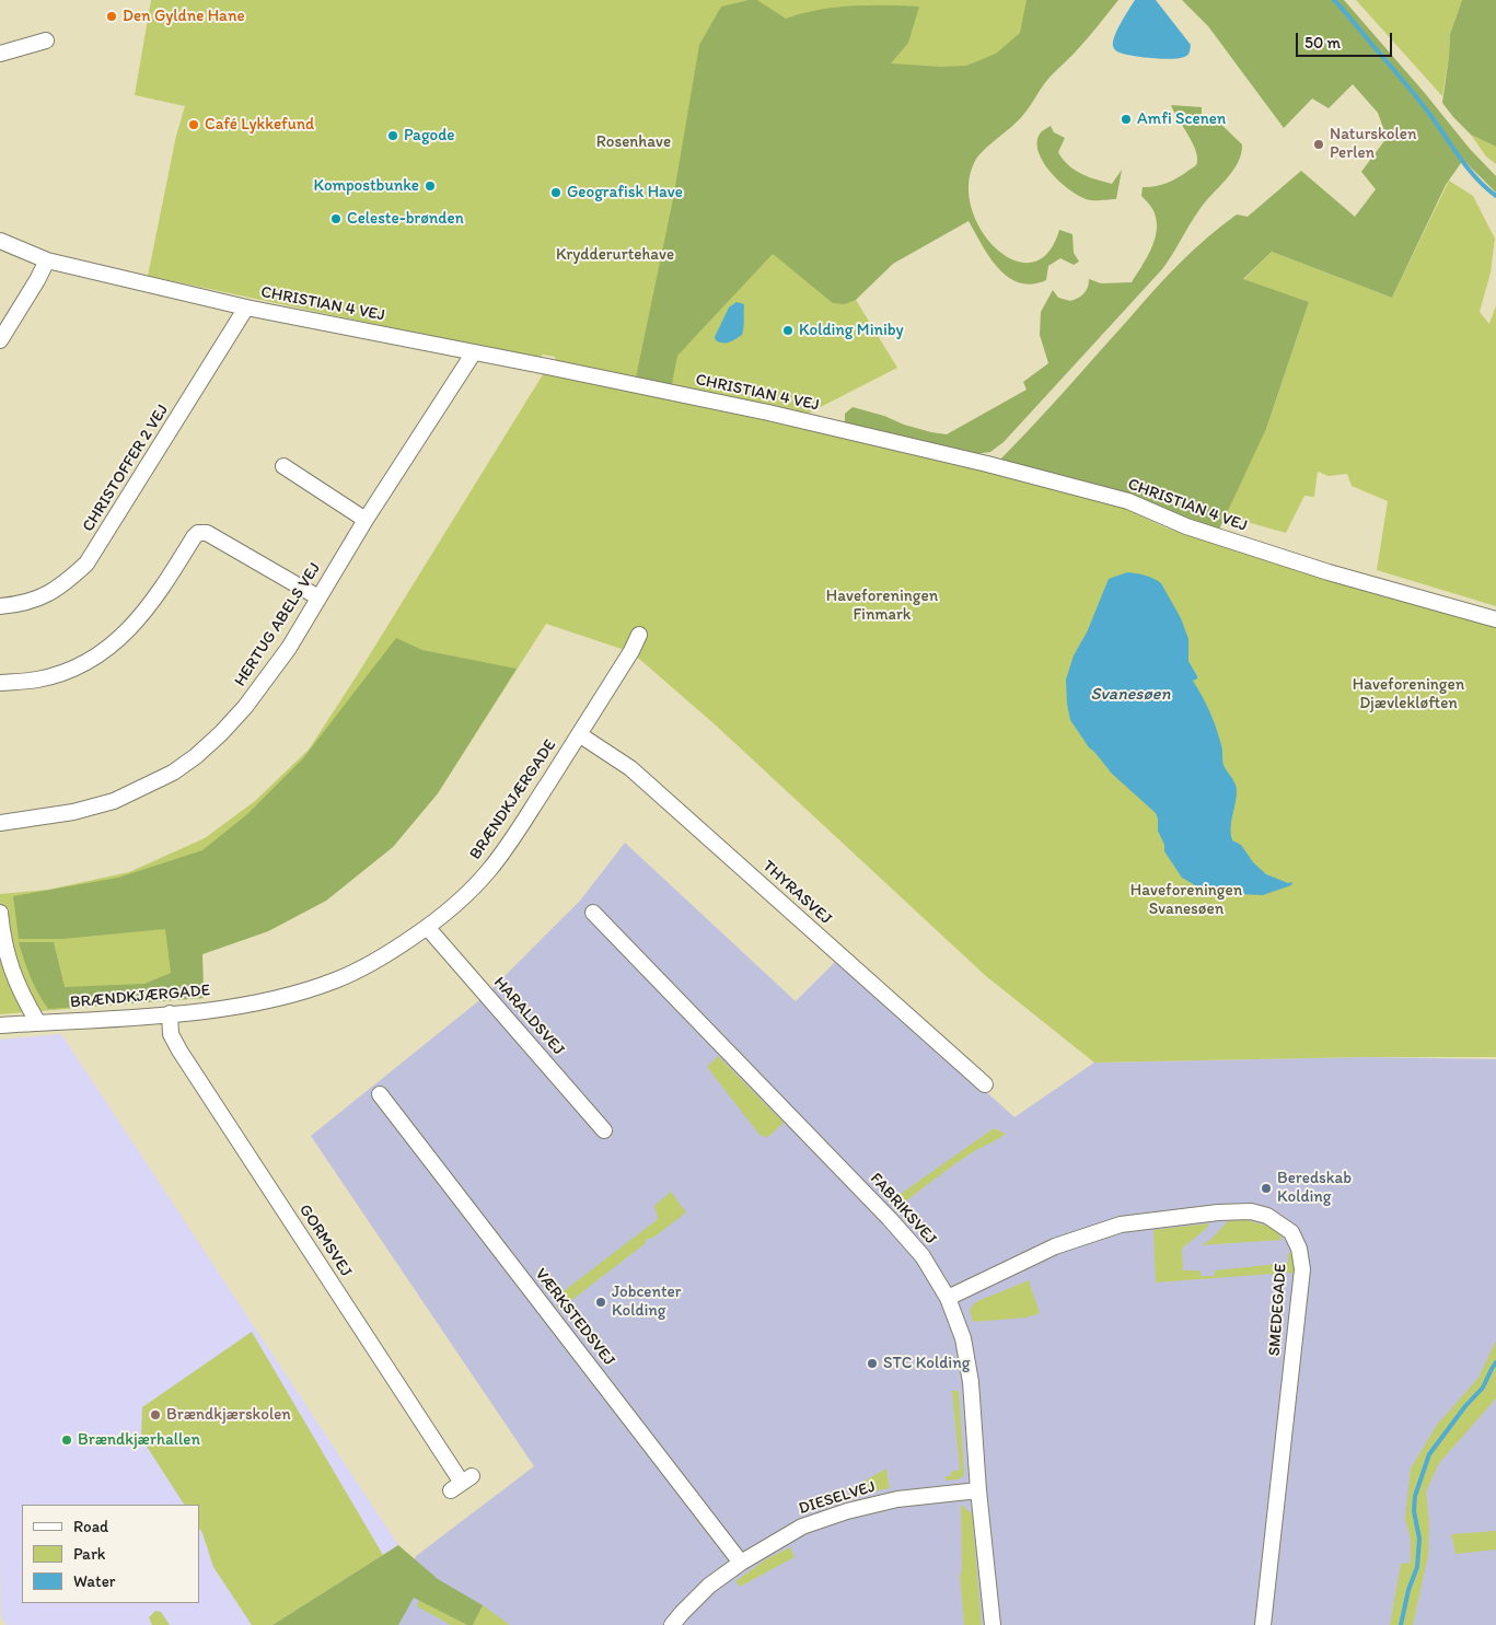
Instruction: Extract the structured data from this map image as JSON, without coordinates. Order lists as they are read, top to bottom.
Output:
{
  "streets": {
    "street": [
      "CHRISTIAN 4 VEJ",
      "CHRISTOFFER 2 VEJ",
      "HERTUG ABELS VEJ",
      "BRÆNDKJÆRGADE",
      "THYRASVEJ",
      "HARALDSVEJ",
      "FABRIKSVEJ",
      "GORMSVEJ",
      "SMEDEGADE",
      "VÆRKSTEDSVEJ",
      "DIESELVEJ"
    ]
  },
  "crossings": [
    ["CHRISTIAN 4 VEJ", "CHRISTOFFER 2 VEJ"],
    ["CHRISTIAN 4 VEJ", "HERTUG ABELS VEJ"],
    ["BRÆNDKJÆRGADE", "THYRASVEJ"],
    ["BRÆNDKJÆRGADE", "HARALDSVEJ"],
    ["BRÆNDKJÆRGADE", "GORMSVEJ"],
    ["FABRIKSVEJ", "SMEDEGADE"],
    ["FABRIKSVEJ", "DIESELVEJ"],
    ["VÆRKSTEDSVEJ", "DIESELVEJ"]
  ],
  "water": ["Svanesøen"],
  "parks": [
    "Rosenhave",
    "Krydderurtehave",
    "Haveforeningen Finmark",
    "Haveforeningen Djævlekløften",
    "Haveforeningen Svanesøen"
  ],
  "places": [
    "Den Gyldne Hane",
    "Amfi Scenen",
    "Café Lykkefund",
    "Pagode",
    "Naturskolen Perlen",
    "Kompostbunke",
    "Geografisk Have",
    "Celeste-brønden",
    "Kolding Miniby",
    "Beredskab Kolding",
    "Jobcenter Kolding",
    "STC Kolding",
    "Brændkjærskolen",
    "Brændkjærhallen"
  ],
  "legend": ["Road", "Park", "Water"],
  "scale_bar": "50 m"
}
